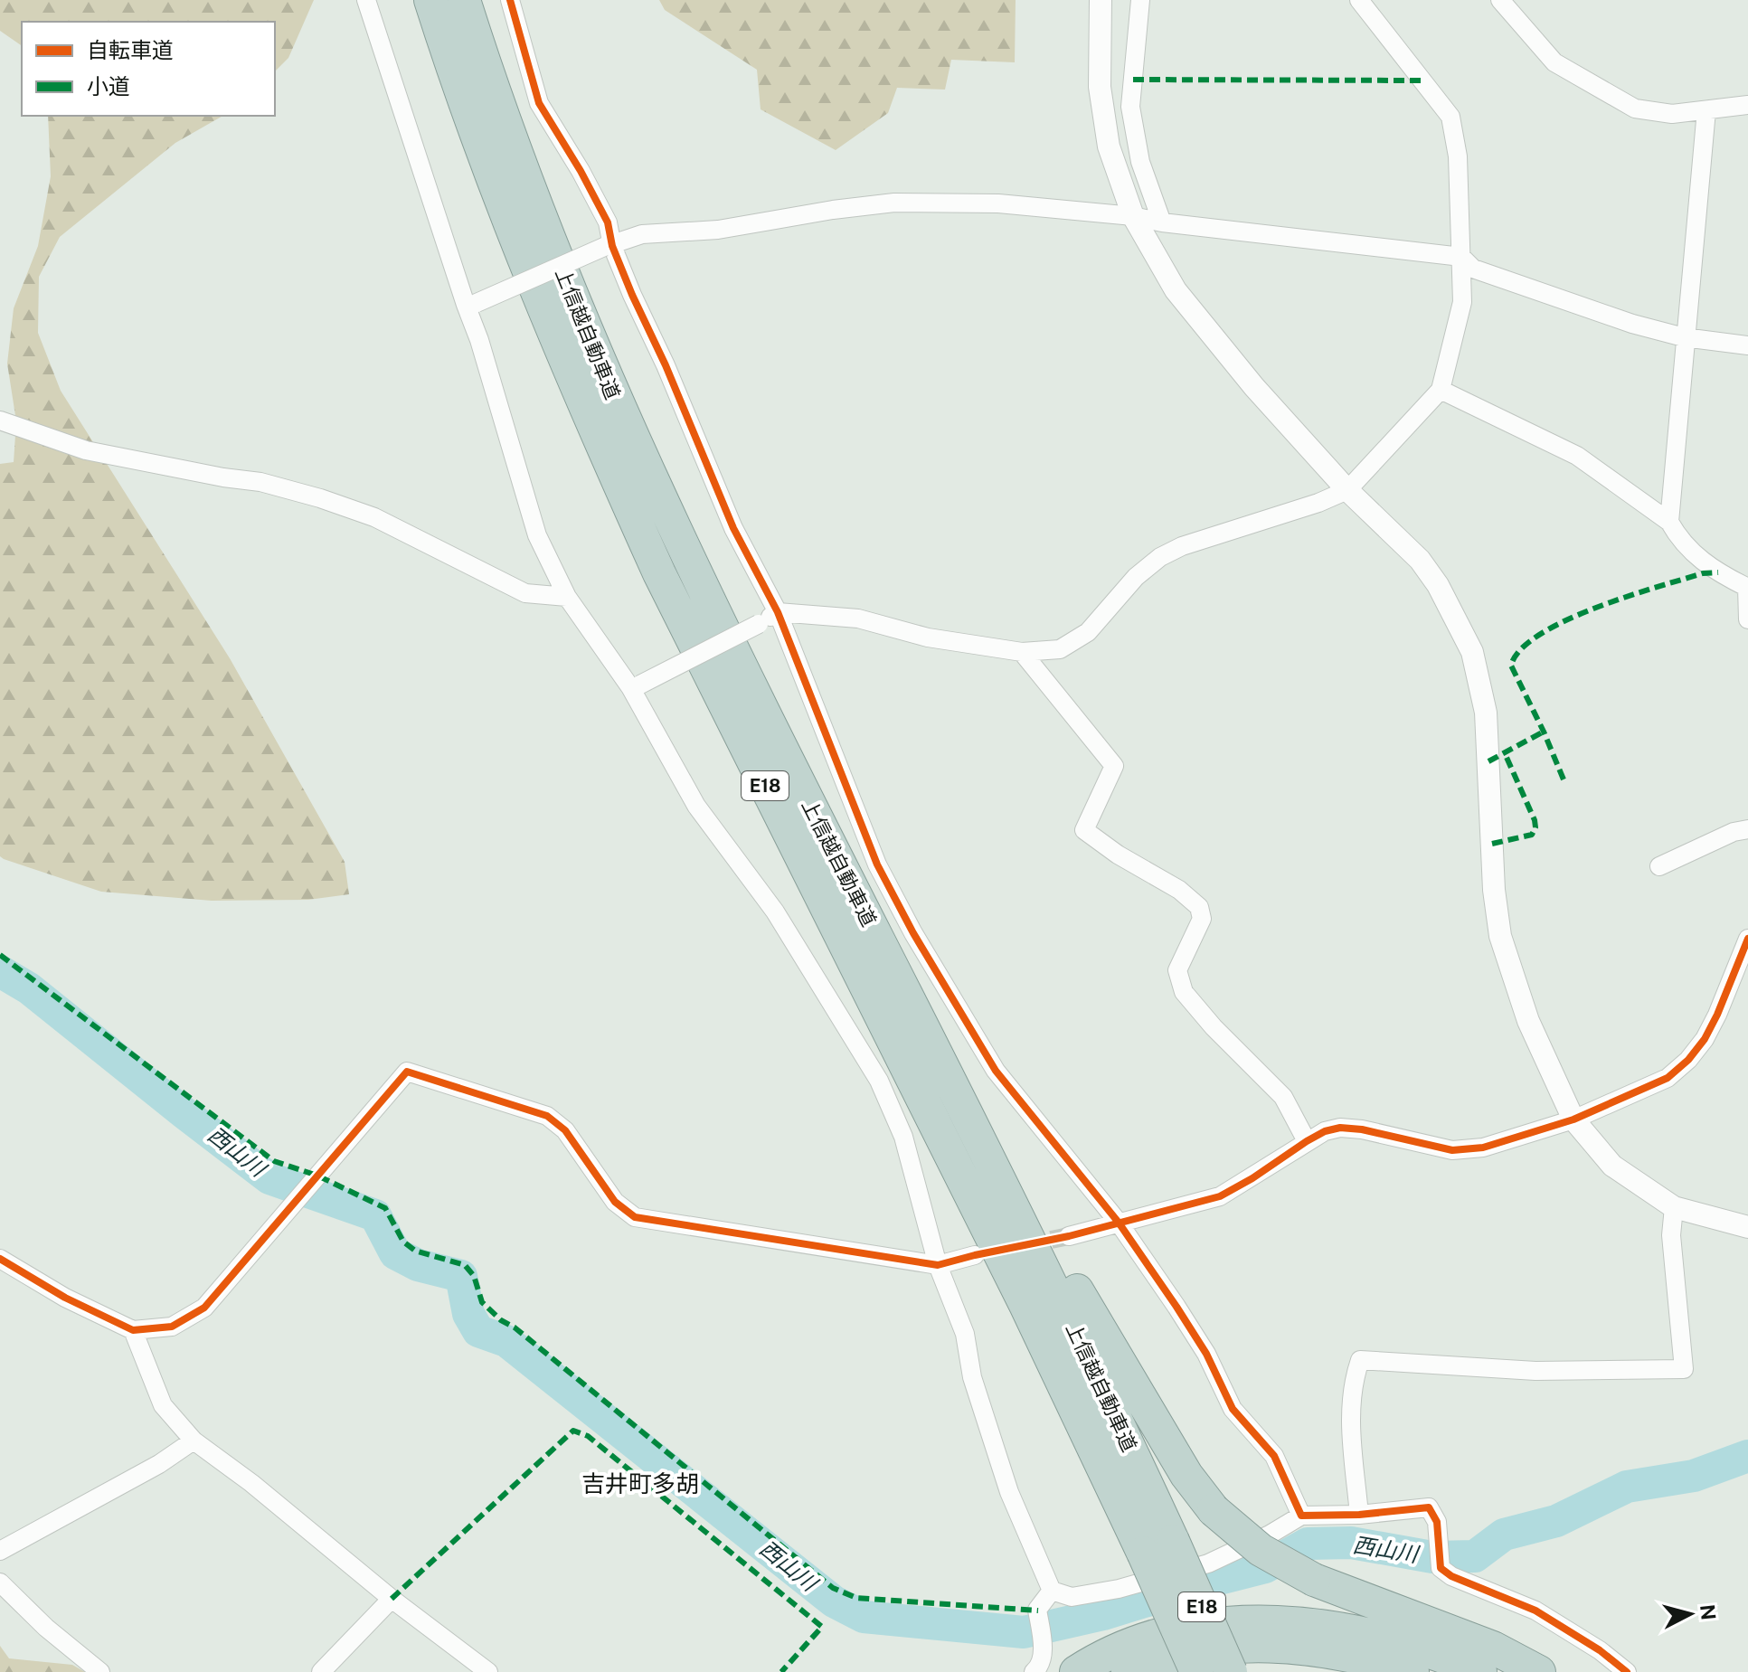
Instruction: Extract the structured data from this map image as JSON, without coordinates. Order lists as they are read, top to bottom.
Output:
{
  "streets": {
    "highway": ["上信越自動車道", "E18"]
  },
  "districts": ["吉井町多胡"],
  "water": ["西山川"],
  "legend": ["自転車道", "小道"],
  "north": "right"
}
